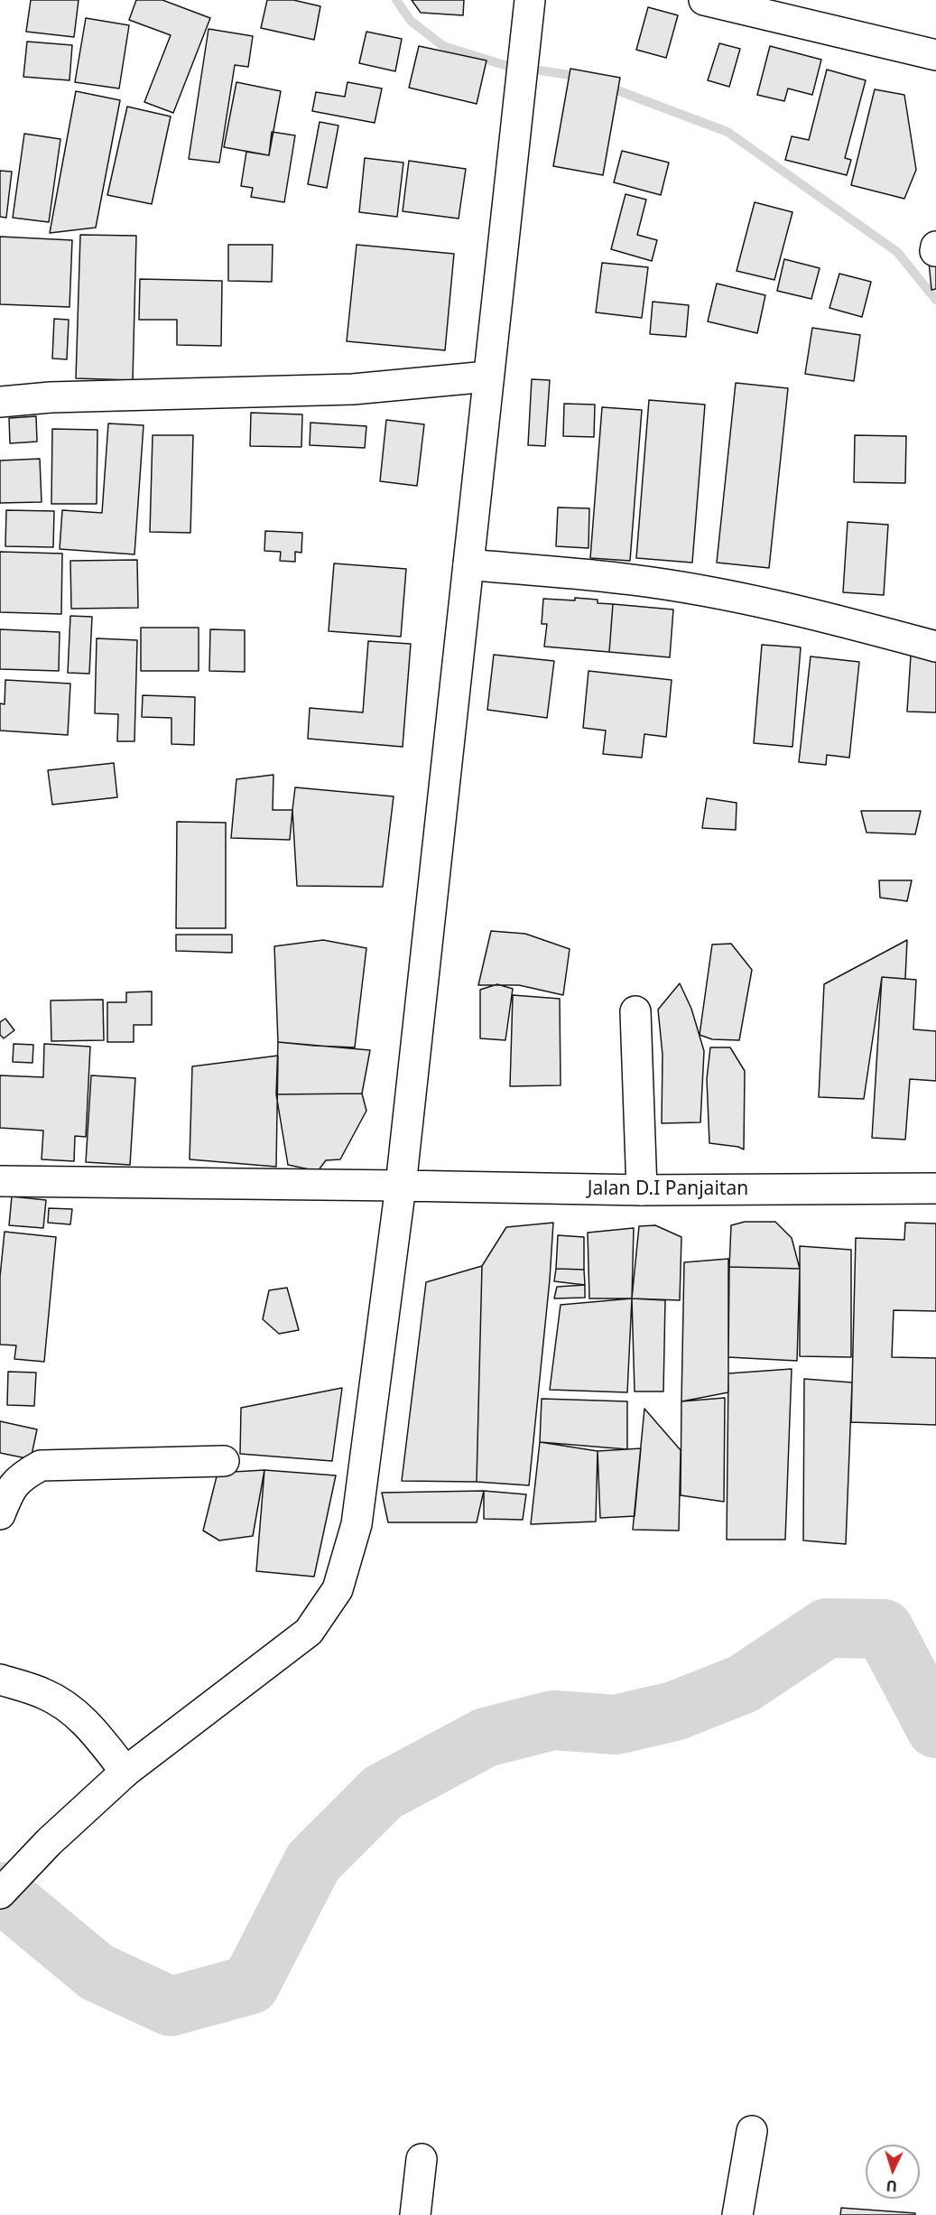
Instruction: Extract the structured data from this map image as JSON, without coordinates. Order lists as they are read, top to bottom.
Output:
{
  "streets": {
    "street": ["Jalan D.I Panjaitan"]
  },
  "north": "bottom"
}
